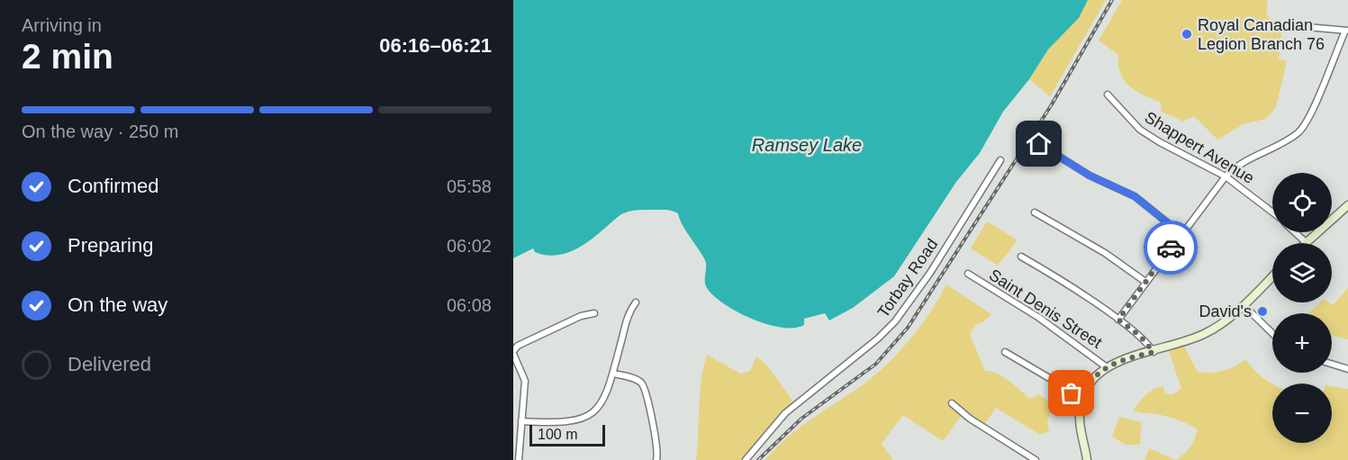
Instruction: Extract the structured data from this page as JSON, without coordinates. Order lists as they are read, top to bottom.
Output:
{
  "streets": {
    "street": ["Shappert Avenue", "Torbay Road", "Saint Denis Street"]
  },
  "water": ["Ramsey Lake"],
  "places": ["Royal Canadian Legion Branch 76", "David's"],
  "scale_bar": "100 m",
  "page": {
    "heading": ["2 min", "Arriving in", "06:16–06:21"],
    "bar": "On the way · 250 m",
    "list": [
      ["Confirmed", "05:58"],
      ["Preparing", "06:02"],
      ["On the way", "06:08"],
      "Delivered"
    ],
    "map_buttons": ["+", "−"],
    "scale": "100 m"
  }
}
